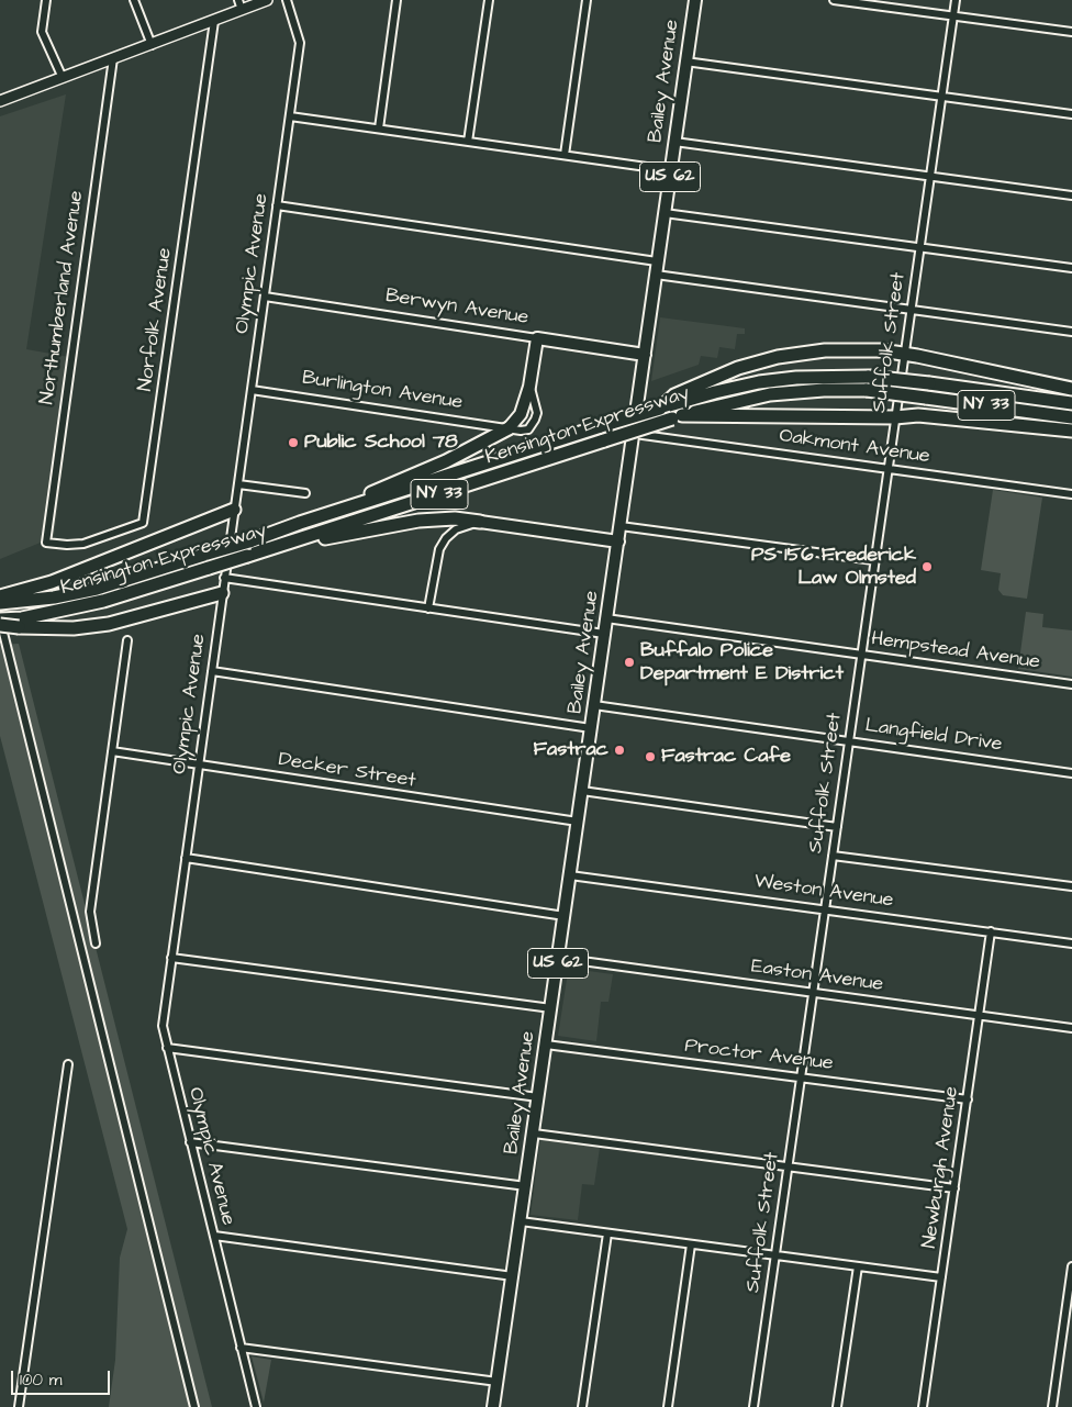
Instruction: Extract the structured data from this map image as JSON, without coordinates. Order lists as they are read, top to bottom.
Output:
{
  "streets": {
    "highway": ["NY 33", "Kensington Expressway"],
    "main road": ["Bailey Avenue", "US 62", "Berwyn Avenue"],
    "street": [
      "Olympic Avenue",
      "Northumberland Avenue",
      "Norfolk Avenue",
      "Suffolk Street",
      "Burlington Avenue",
      "Oakmont Avenue",
      "Hempstead Avenue",
      "Langfield Drive",
      "Decker Street",
      "Weston Avenue",
      "Easton Avenue",
      "Proctor Avenue",
      "Newburgh Avenue"
    ]
  },
  "crossings": [
    ["Bailey Avenue", "Berwyn Avenue"],
    ["Bailey Avenue", "Oakmont Avenue"],
    ["Bailey Avenue", "Hempstead Avenue"],
    ["Bailey Avenue", "Langfield Drive"],
    ["Bailey Avenue", "Decker Street"],
    ["Bailey Avenue", "Weston Avenue"],
    ["Bailey Avenue", "Easton Avenue"],
    ["Bailey Avenue", "Proctor Avenue"],
    ["Olympic Avenue", "Berwyn Avenue"],
    ["Olympic Avenue", "Burlington Avenue"],
    ["Olympic Avenue", "Decker Street"],
    ["Northumberland Avenue", "Norfolk Avenue"],
    ["Suffolk Street", "Oakmont Avenue"],
    ["Suffolk Street", "Hempstead Avenue"],
    ["Suffolk Street", "Langfield Drive"],
    ["Suffolk Street", "Weston Avenue"],
    ["Suffolk Street", "Easton Avenue"],
    ["Suffolk Street", "Proctor Avenue"],
    ["Weston Avenue", "Newburgh Avenue"],
    ["Easton Avenue", "Newburgh Avenue"],
    ["Proctor Avenue", "Newburgh Avenue"]
  ],
  "places": [
    "Public School 78",
    "PS 156 Frederick Law Olmsted",
    "Buffalo Police Department E District",
    "Fastrac",
    "Fastrac Cafe"
  ],
  "scale_bar": "100 m"
}
